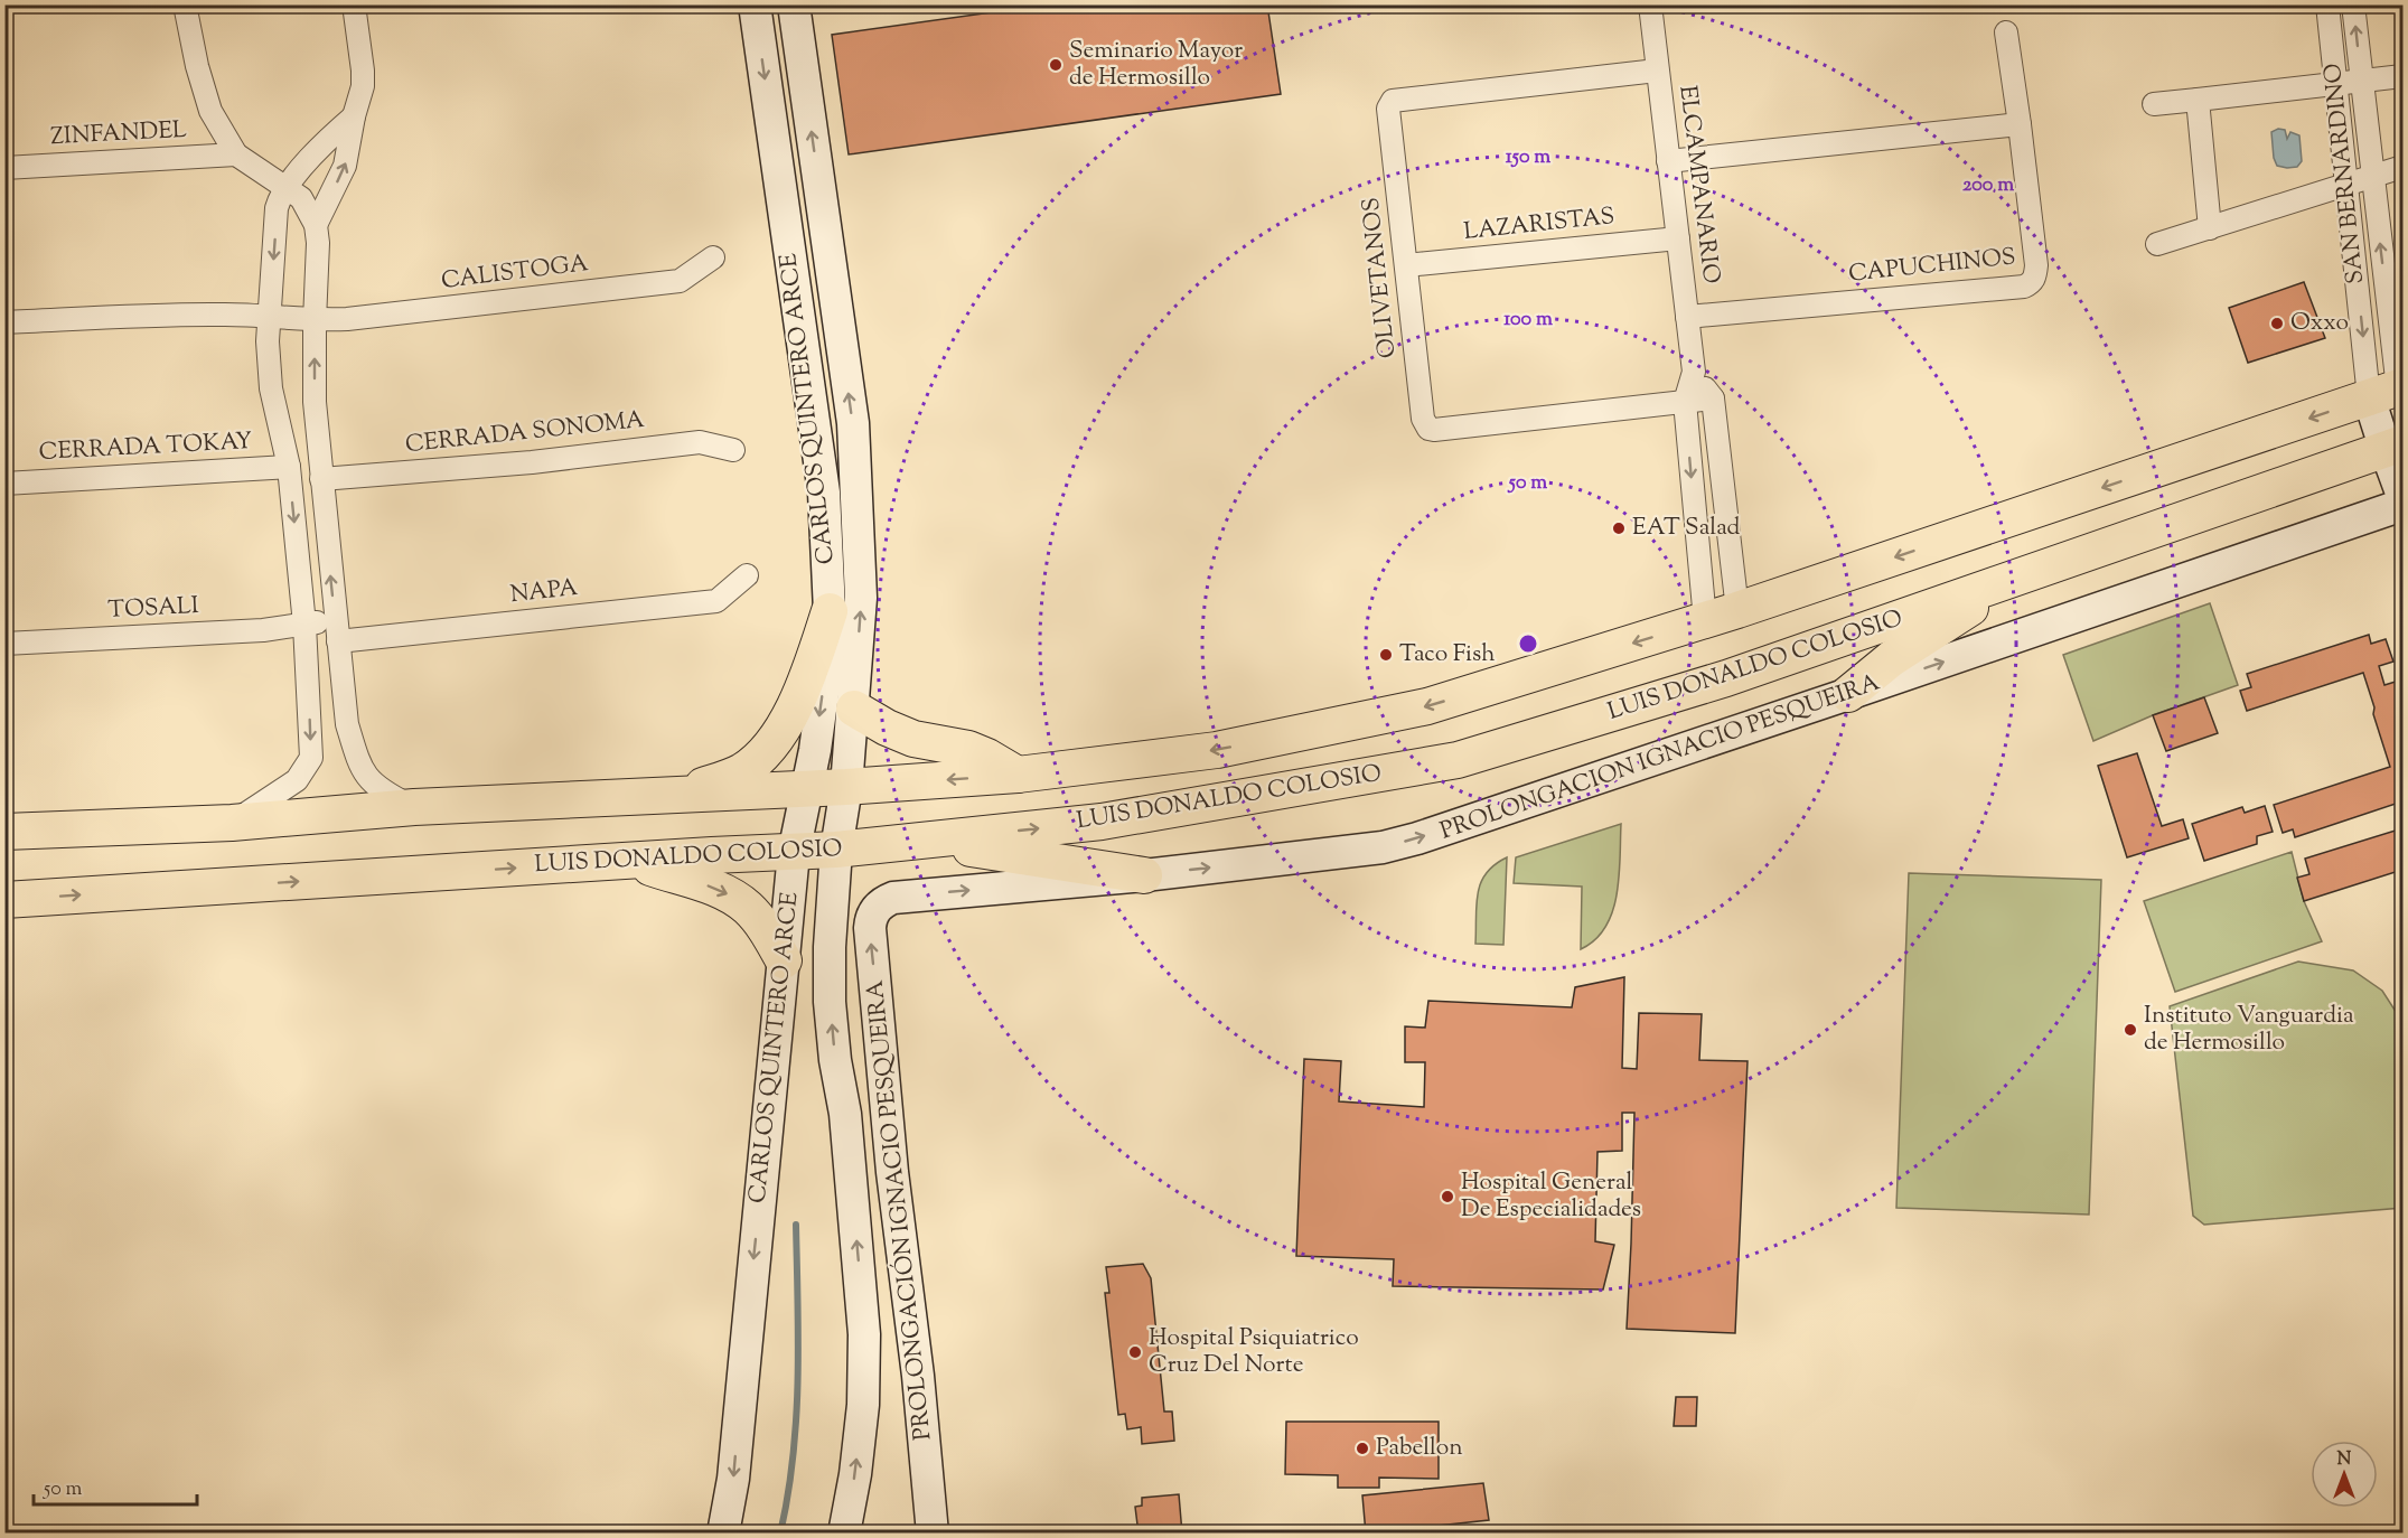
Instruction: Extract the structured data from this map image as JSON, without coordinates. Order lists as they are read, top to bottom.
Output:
{
  "streets": {
    "main road": [
      "SAN BERNARDINO",
      "CARLOS QUINTERO ARCE",
      "LUIS DONALDO COLOSIO",
      "PROLONGACION IGNACIO PESQUEIRA",
      "PROLONGACIÓN IGNACIO PESQUEIRA"
    ],
    "street": [
      "ZINFANDEL",
      "ELCAMPANARIO",
      "LAZARISTAS",
      "CAPUCHINOS",
      "CALISTOGA",
      "OLIVETANOS",
      "CERRADA SONOMA",
      "CERRADA TOKAY",
      "NAPA",
      "TOSALI"
    ]
  },
  "crossings": [
    ["SAN BERNARDINO", "LUIS DONALDO COLOSIO"],
    ["ELCAMPANARIO", "LAZARISTAS"],
    ["ELCAMPANARIO", "CAPUCHINOS"],
    ["ELCAMPANARIO", "OLIVETANOS"],
    ["LAZARISTAS", "OLIVETANOS"],
    ["CARLOS QUINTERO ARCE", "LUIS DONALDO COLOSIO"],
    ["NAPA", "TOSALI"],
    ["PROLONGACION IGNACIO PESQUEIRA", "PROLONGACIÓN IGNACIO PESQUEIRA"]
  ],
  "one_way": ["PROLONGACIÓN IGNACIO PESQUEIRA"],
  "places": [
    "Seminario Mayor de Hermosillo",
    "Oxxo",
    "EAT Salad",
    "Taco Fish",
    "Instituto Vanguardia de Hermosillo",
    "Hospital General De Especialidades",
    "Hospital Psiquiatrico Cruz Del Norte",
    "Pabellon"
  ],
  "scale_bar": "50 m",
  "north": "top",
  "rings": [
    "150 m",
    "200 m",
    "100 m",
    "50 m"
  ]
}
